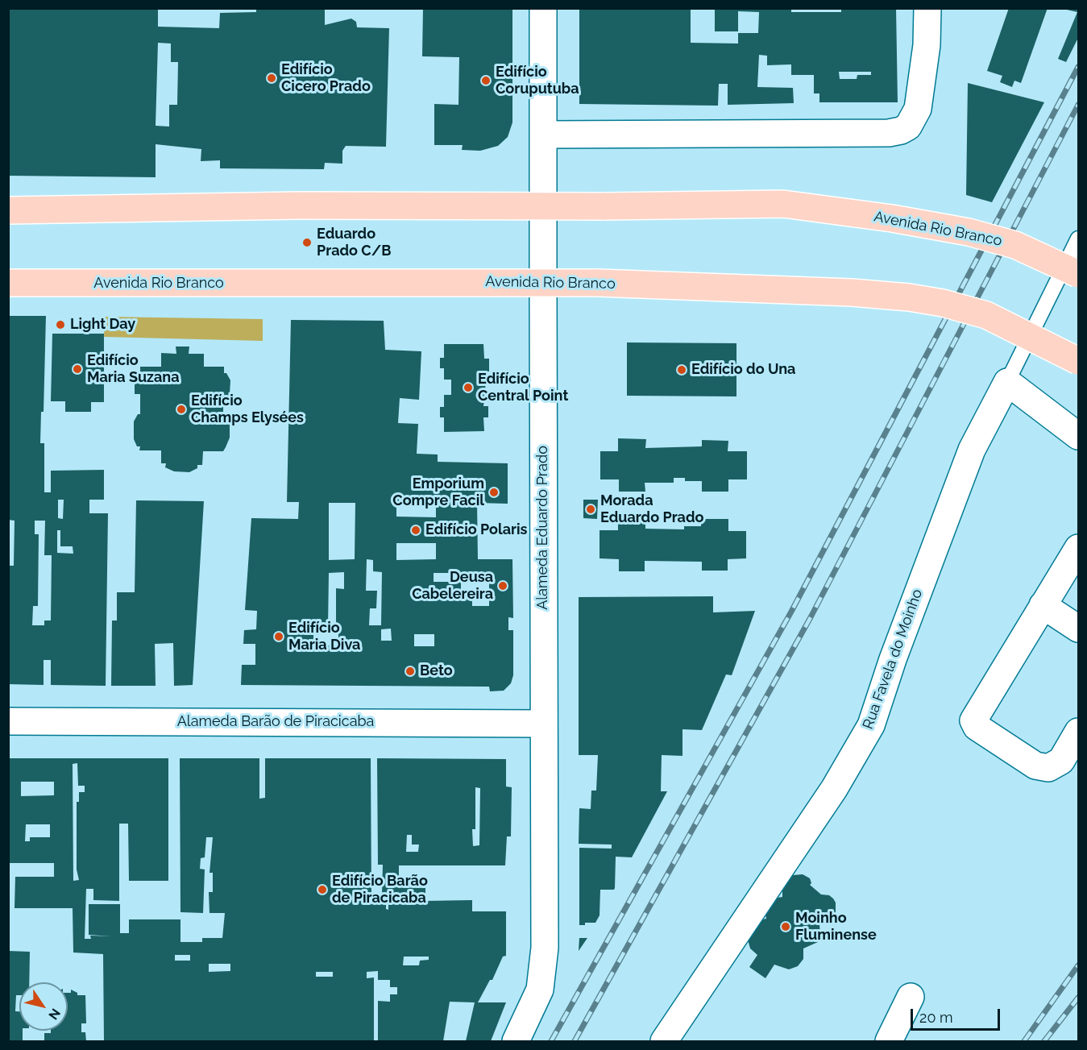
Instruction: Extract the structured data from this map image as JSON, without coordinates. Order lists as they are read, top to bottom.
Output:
{
  "streets": {
    "main road": ["Avenida Rio Branco"],
    "street": ["Alameda Eduardo Prado", "Rua Favela do Moinho", "Alameda Barão de Piracicaba"]
  },
  "crossings": [
    ["Avenida Rio Branco", "Alameda Eduardo Prado"],
    ["Alameda Eduardo Prado", "Alameda Barão de Piracicaba"]
  ],
  "places": [
    "Edifício Cicero Prado",
    "Edifício Coruputuba",
    "Eduardo Prado C/B",
    "Light Day",
    "Edifício Maria Suzana",
    "Edifício do Una",
    "Edifício Central Point",
    "Edifício Champs Elysées",
    "Emporium Compre Facil",
    "Morada Eduardo Prado",
    "Edifício Polaris",
    "Deusa Cabelereira",
    "Edifício Maria Diva",
    "Beto",
    "Edifício Barão de Piracicaba",
    "Moinho Fluminense"
  ],
  "scale_bar": "20 m",
  "north": "bottom right"
}
